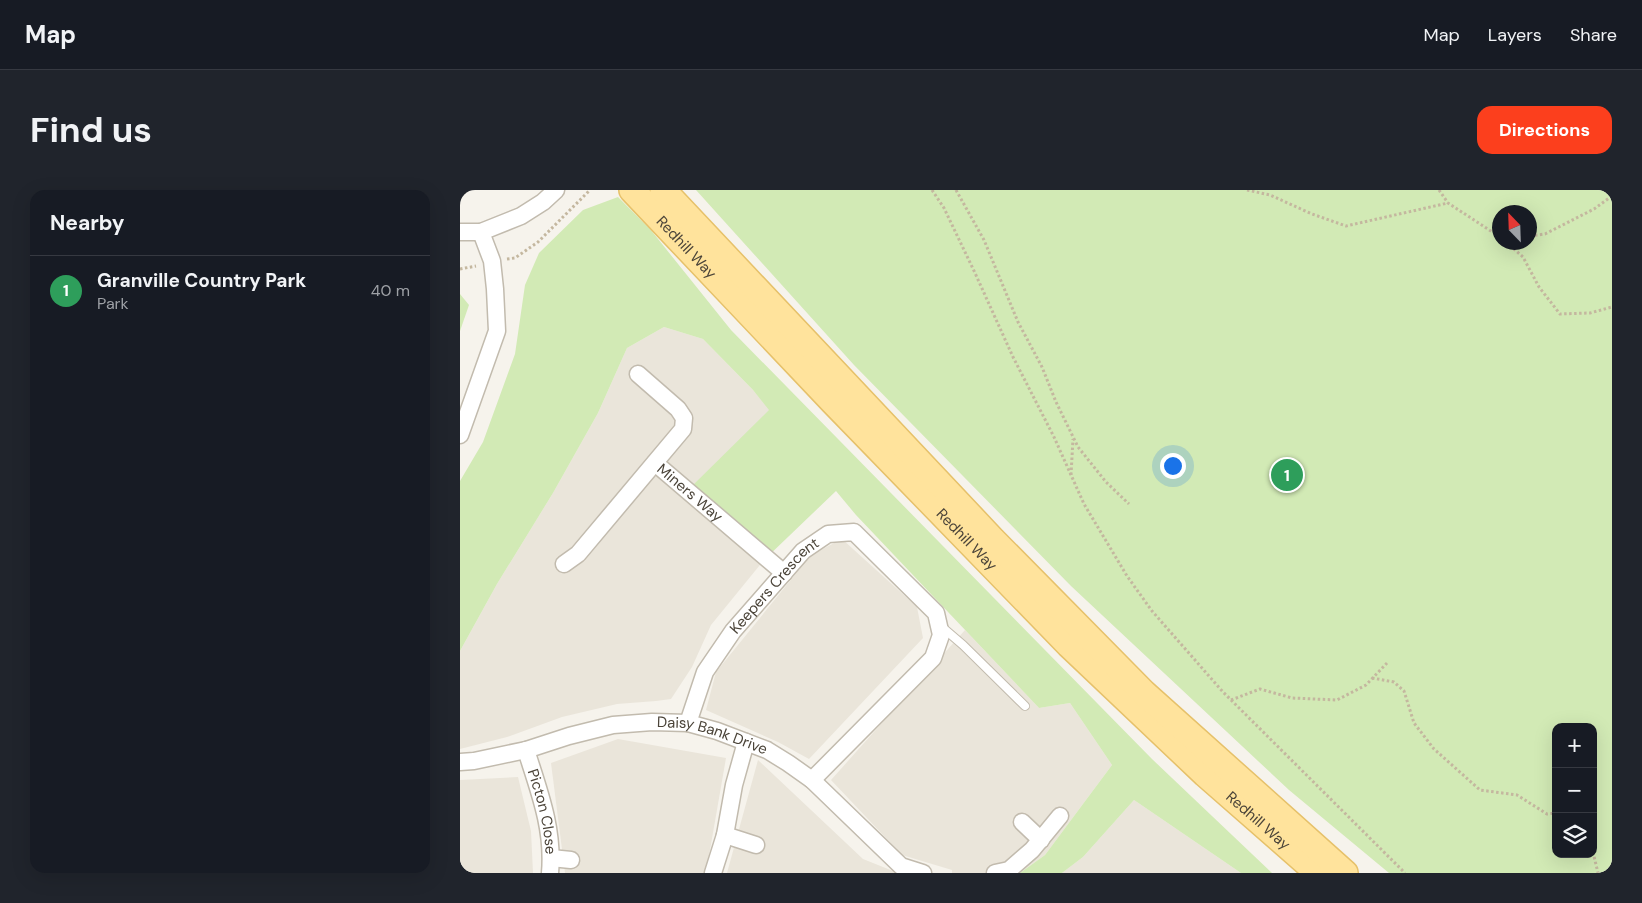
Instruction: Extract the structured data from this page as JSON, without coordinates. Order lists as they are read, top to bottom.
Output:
{
  "streets": {
    "main road": ["Redhill Way"],
    "street": [
      "Miners Way",
      "Keepers Crescent",
      "Daisy Bank Drive",
      "Picton Close"
    ]
  },
  "crossings": [
    ["Miners Way", "Keepers Crescent"],
    ["Keepers Crescent", "Daisy Bank Drive"],
    ["Daisy Bank Drive", "Picton Close"]
  ],
  "north": "top left",
  "page": {
    "header": "Map",
    "nav": ["Map", "Layers", "Share"],
    "buttons": "Directions",
    "title": "Find us",
    "heading": "Nearby",
    "list": [
      {
        "mark": "1",
        "name": "Granville Country Park",
        "note": "Park",
        "value": "40 m"
      }
    ],
    "pins": "1",
    "map_buttons": ["+", "−"]
  }
}
